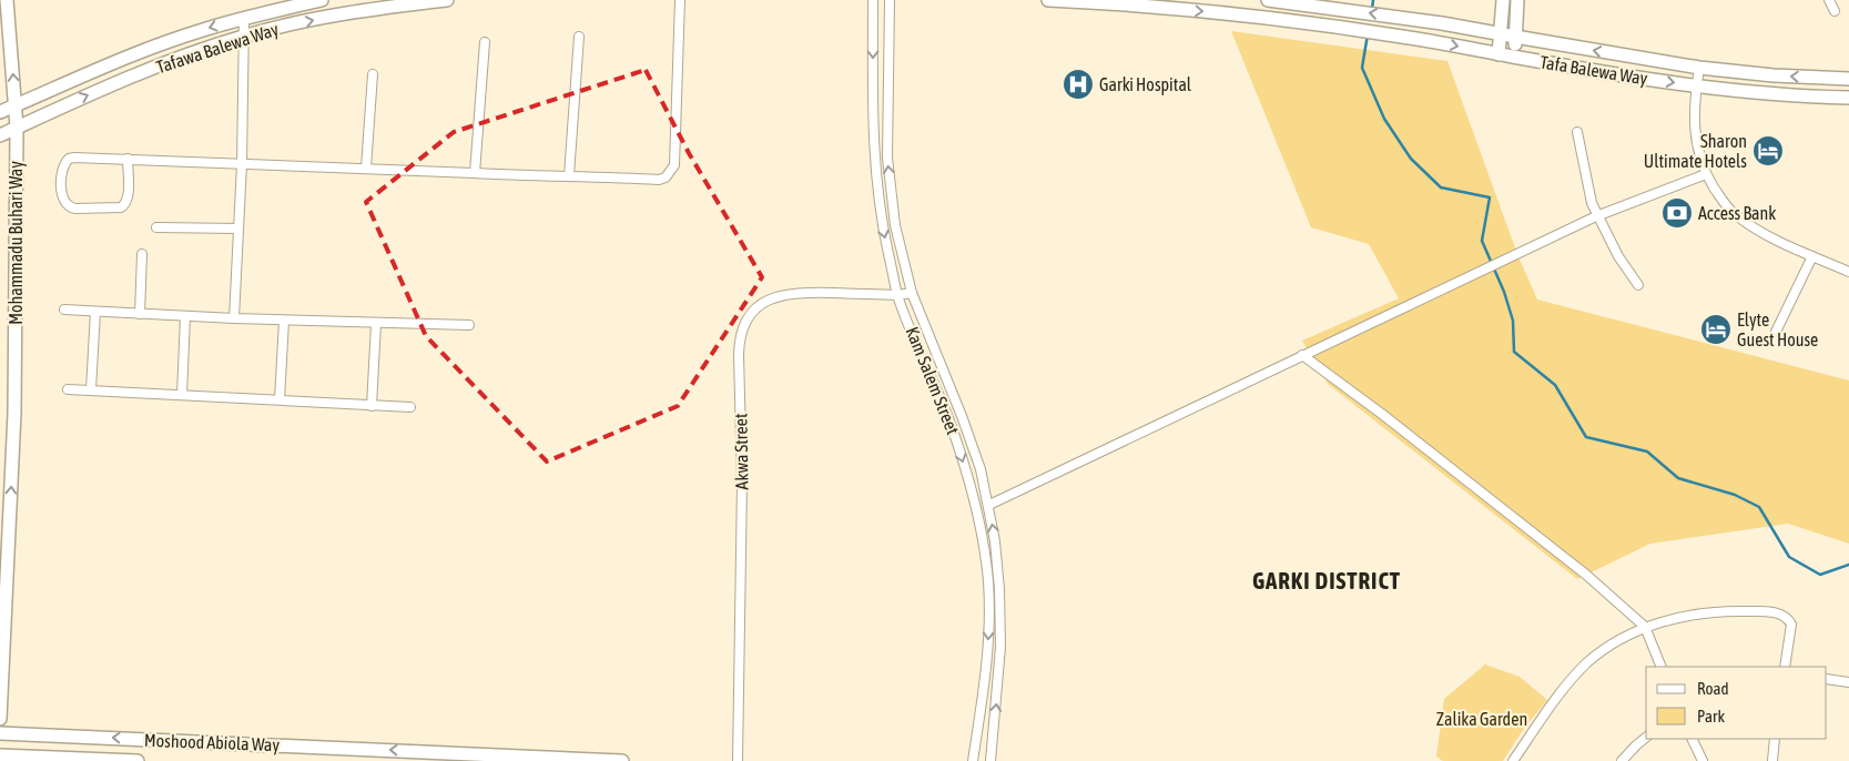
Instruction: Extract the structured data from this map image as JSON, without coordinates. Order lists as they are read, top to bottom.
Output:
{
  "streets": {
    "main road": [
      "Tafawa Balewa Way",
      "Tafa Balewa Way",
      "Mohammadu Buhari Way",
      "Moshood Abiola Way"
    ],
    "street": ["Kam Salem Street", "Akwa Street"]
  },
  "crossings": [
    ["Tafawa Balewa Way", "Mohammadu Buhari Way"],
    ["Kam Salem Street", "Akwa Street"]
  ],
  "one_way": ["Mohammadu Buhari Way", "Moshood Abiola Way"],
  "districts": ["GARKI DISTRICT"],
  "parks": ["Zalika Garden"],
  "places": {
    "hospital": ["Garki Hospital"],
    "hotel": ["Sharon Ultimate Hotels", "Elyte Guest House"],
    "bank": ["Access Bank"]
  },
  "legend": ["Road", "Park"]
}
